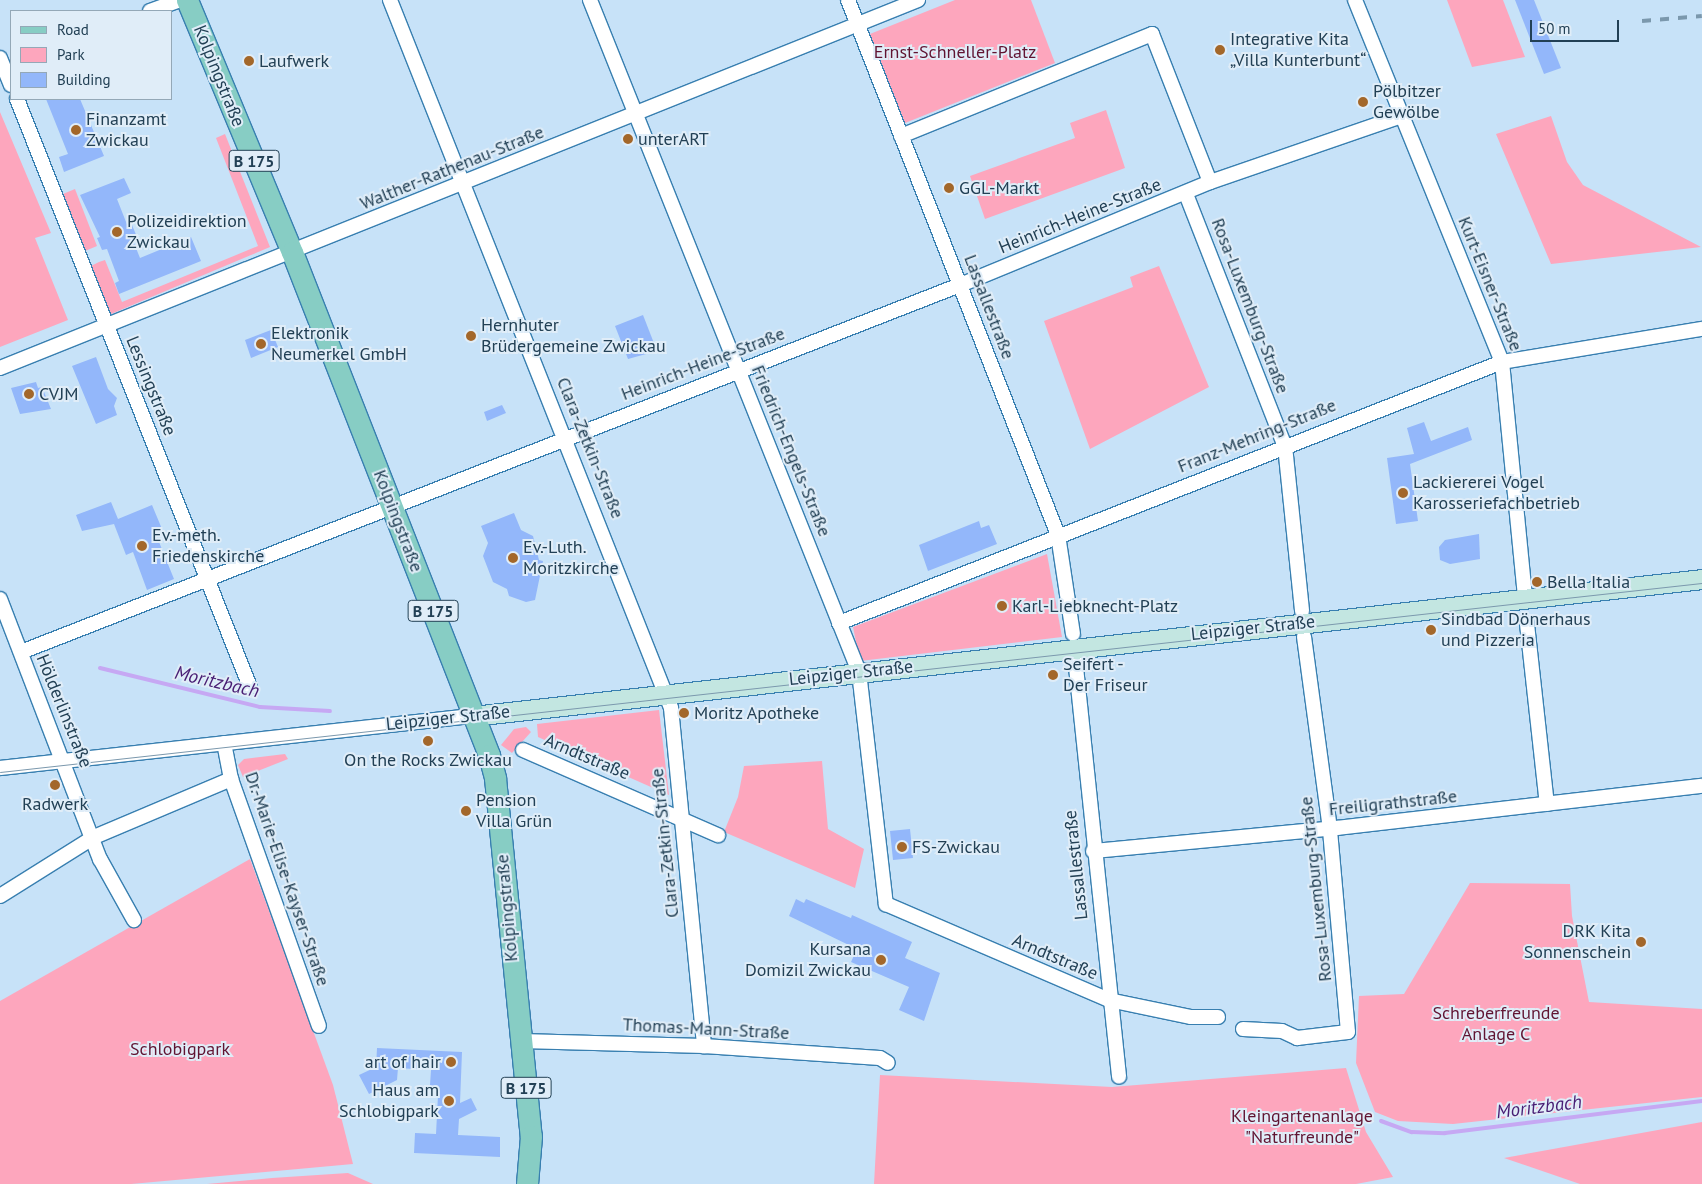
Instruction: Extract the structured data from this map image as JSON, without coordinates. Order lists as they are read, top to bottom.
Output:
{
  "streets": {
    "main road": ["Kolpingstraße", "B 175"],
    "street": [
      "Walther-Rathenau-Straße",
      "Heinrich-Heine-Straße",
      "Kurt-Eisner-Straße",
      "Rosa-Luxemburg-Straße",
      "Lassallestraße",
      "Lessingstraße",
      "Franz-Mehring-Straße",
      "Clara-Zetkin-Straße",
      "Friedrich-Engels-Straße",
      "Leipziger Straße",
      "Hölderlinstraße",
      "Arndtstraße",
      "Freiligrathstraße",
      "Dr.-Marie-Elise-Kayser-Straße",
      "Thomas-Mann-Straße"
    ]
  },
  "crossings": [
    ["Kolpingstraße", "Walther-Rathenau-Straße"],
    ["Kolpingstraße", "Heinrich-Heine-Straße"],
    ["Kolpingstraße", "Leipziger Straße"],
    ["Kolpingstraße", "Thomas-Mann-Straße"],
    ["Walther-Rathenau-Straße", "Lassallestraße"],
    ["Walther-Rathenau-Straße", "Lessingstraße"],
    ["Walther-Rathenau-Straße", "Clara-Zetkin-Straße"],
    ["Walther-Rathenau-Straße", "Friedrich-Engels-Straße"],
    ["Heinrich-Heine-Straße", "Kurt-Eisner-Straße"],
    ["Heinrich-Heine-Straße", "Rosa-Luxemburg-Straße"],
    ["Heinrich-Heine-Straße", "Lassallestraße"],
    ["Heinrich-Heine-Straße", "Lessingstraße"],
    ["Heinrich-Heine-Straße", "Clara-Zetkin-Straße"],
    ["Heinrich-Heine-Straße", "Friedrich-Engels-Straße"],
    ["Heinrich-Heine-Straße", "Hölderlinstraße"],
    ["Kurt-Eisner-Straße", "Franz-Mehring-Straße"],
    ["Kurt-Eisner-Straße", "Leipziger Straße"],
    ["Rosa-Luxemburg-Straße", "Franz-Mehring-Straße"],
    ["Rosa-Luxemburg-Straße", "Freiligrathstraße"],
    ["Lassallestraße", "Franz-Mehring-Straße"],
    ["Lassallestraße", "Leipziger Straße"],
    ["Lassallestraße", "Arndtstraße"],
    ["Lassallestraße", "Freiligrathstraße"],
    ["Franz-Mehring-Straße", "Friedrich-Engels-Straße"],
    ["Clara-Zetkin-Straße", "Leipziger Straße"],
    ["Clara-Zetkin-Straße", "Arndtstraße"],
    ["Clara-Zetkin-Straße", "Thomas-Mann-Straße"],
    ["Friedrich-Engels-Straße", "Leipziger Straße"],
    ["Friedrich-Engels-Straße", "Arndtstraße"],
    ["Leipziger Straße", "Hölderlinstraße"],
    ["Leipziger Straße", "Dr.-Marie-Elise-Kayser-Straße"]
  ],
  "water": ["Moritzbach"],
  "parks": [
    "Ernst-Schneller-Platz",
    "Schreberfreunde Anlage C",
    "Schlobigpark",
    "Kleingartenanlage \"Naturfreunde\""
  ],
  "places": [
    "Integrative Kita „Villa Kunterbunt“",
    "Laufwerk",
    "Pölbitzer Gewölbe",
    "Finanzamt Zwickau",
    "unterART",
    "GGL-Markt",
    "Polizeidirektion Zwickau",
    "Hernhuter Brüdergemeine Zwickau",
    "Elektronik Neumerkel GmbH",
    "CVJM",
    "Lackiererei Vogel Karosseriefachbetrieb",
    "Ev.-meth. Friedenskirche",
    "Ev.-Luth. Moritzkirche",
    "Bella Italia",
    "Karl-Liebknecht-Platz",
    "Sindbad Dönerhaus und Pizzeria",
    "Seifert - Der Friseur",
    "Moritz Apotheke",
    "On the Rocks Zwickau",
    "Radwerk",
    "Pension Villa Grün",
    "FS-Zwickau",
    "DRK Kita Sonnenschein",
    "Kursana Domizil Zwickau",
    "art of hair",
    "Haus am Schlobigpark"
  ],
  "legend": ["Road", "Park", "Building"],
  "scale_bar": "50 m"
}
